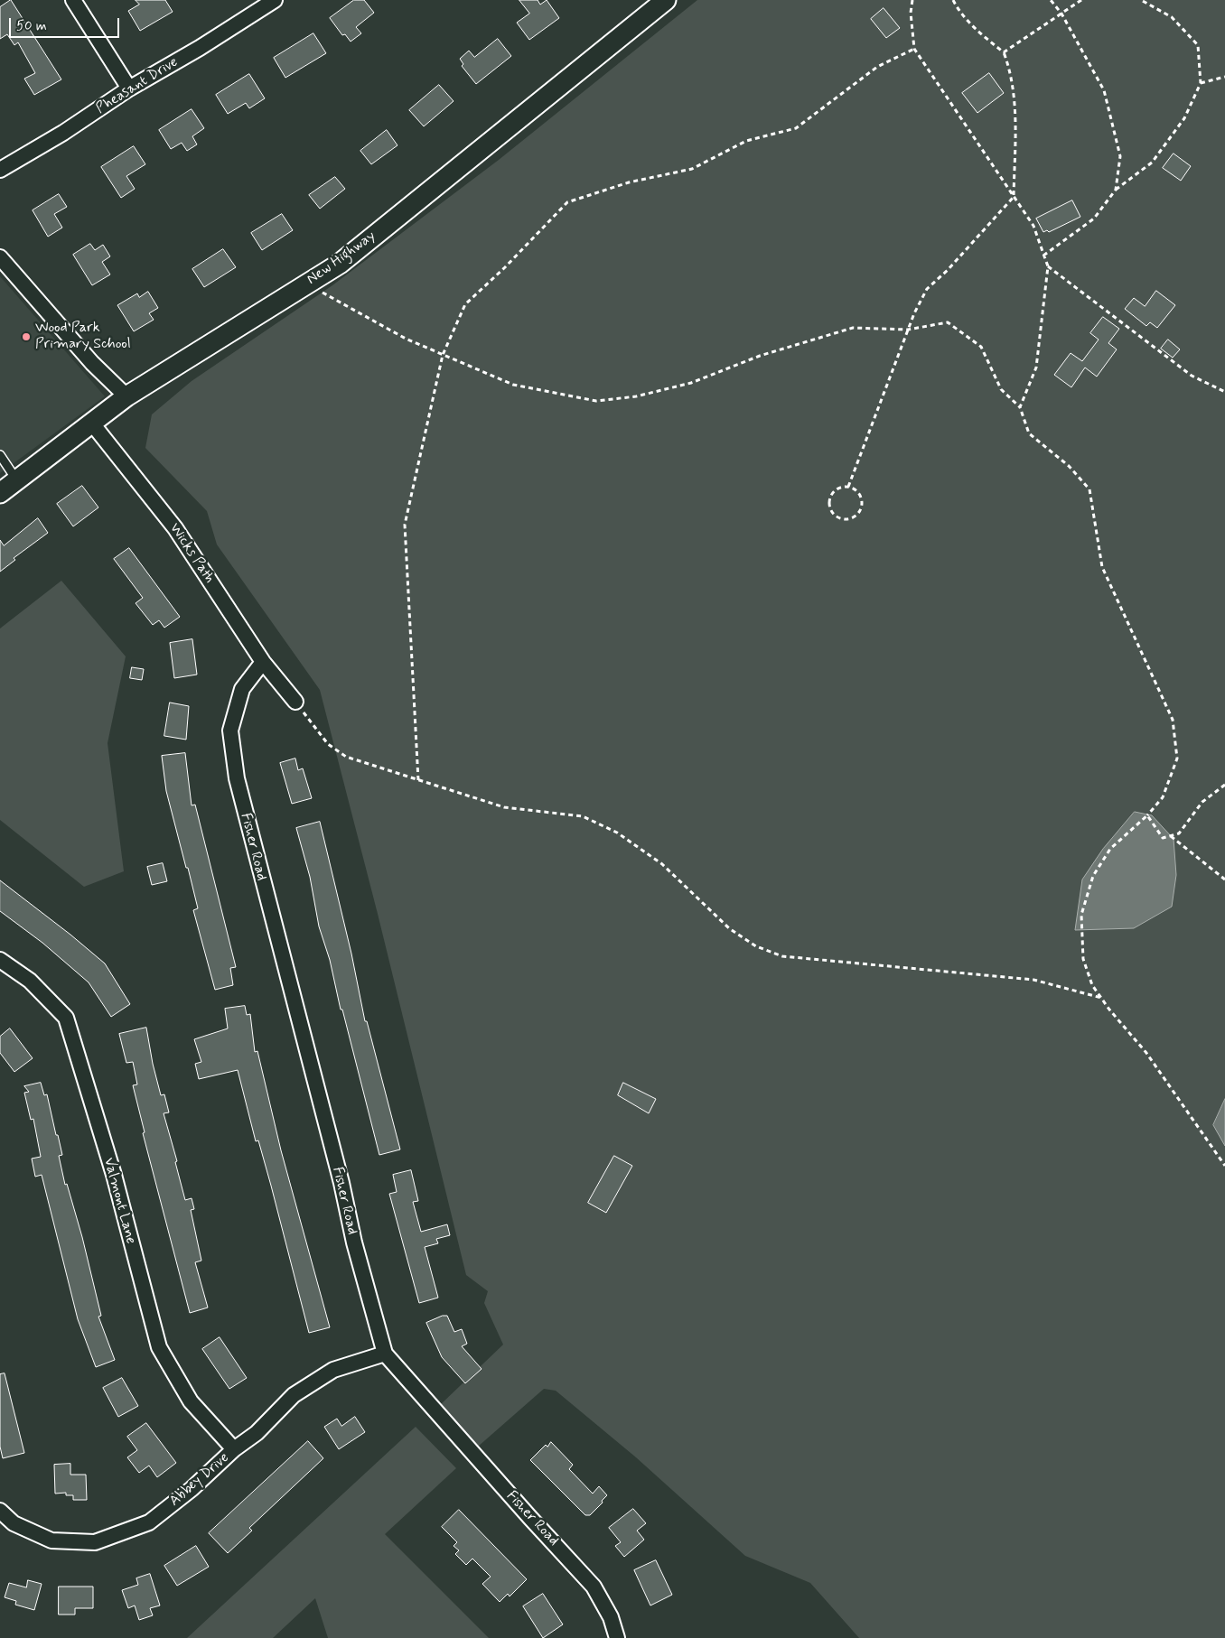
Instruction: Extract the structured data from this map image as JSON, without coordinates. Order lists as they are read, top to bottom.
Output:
{
  "streets": {
    "street": [
      "Pheasant Drive",
      "New Highway",
      "Wicks Path",
      "Fisher Road",
      "Valmont Lane",
      "Abbey Drive"
    ]
  },
  "crossings": [
    ["New Highway", "Wicks Path"],
    ["Wicks Path", "Fisher Road"],
    ["Fisher Road", "Abbey Drive"],
    ["Valmont Lane", "Abbey Drive"]
  ],
  "places": ["Wood Park Primary School"],
  "scale_bar": "50 m"
}
